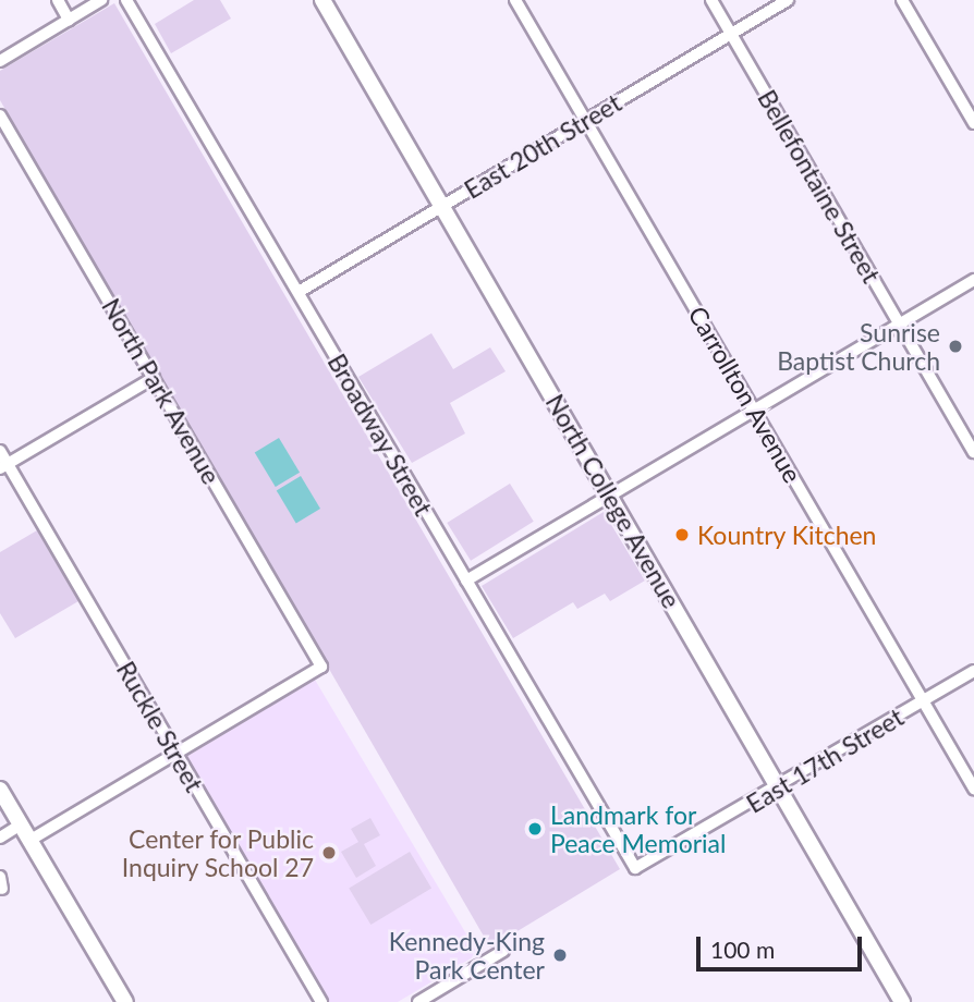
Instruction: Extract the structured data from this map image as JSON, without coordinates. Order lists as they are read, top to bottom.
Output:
{
  "streets": {
    "main road": ["North College Avenue"],
    "street": [
      "East 20th Street",
      "Bellefontaine Street",
      "North Park Avenue",
      "Carrollton Avenue",
      "Broadway Street",
      "Ruckle Street",
      "East 17th Street"
    ]
  },
  "crossings": [
    ["East 20th Street", "Bellefontaine Street"],
    ["East 20th Street", "Carrollton Avenue"],
    ["East 20th Street", "Broadway Street"],
    ["East 20th Street", "North College Avenue"],
    ["North Park Avenue", "Ruckle Street"],
    ["Carrollton Avenue", "East 17th Street"],
    ["Broadway Street", "East 17th Street"],
    ["North College Avenue", "East 17th Street"]
  ],
  "places": [
    "Sunrise Baptist Church",
    "Kountry Kitchen",
    "Landmark for Peace Memorial",
    "Center for Public Inquiry School 27",
    "Kennedy-King Park Center"
  ],
  "scale_bar": "100 m"
}
